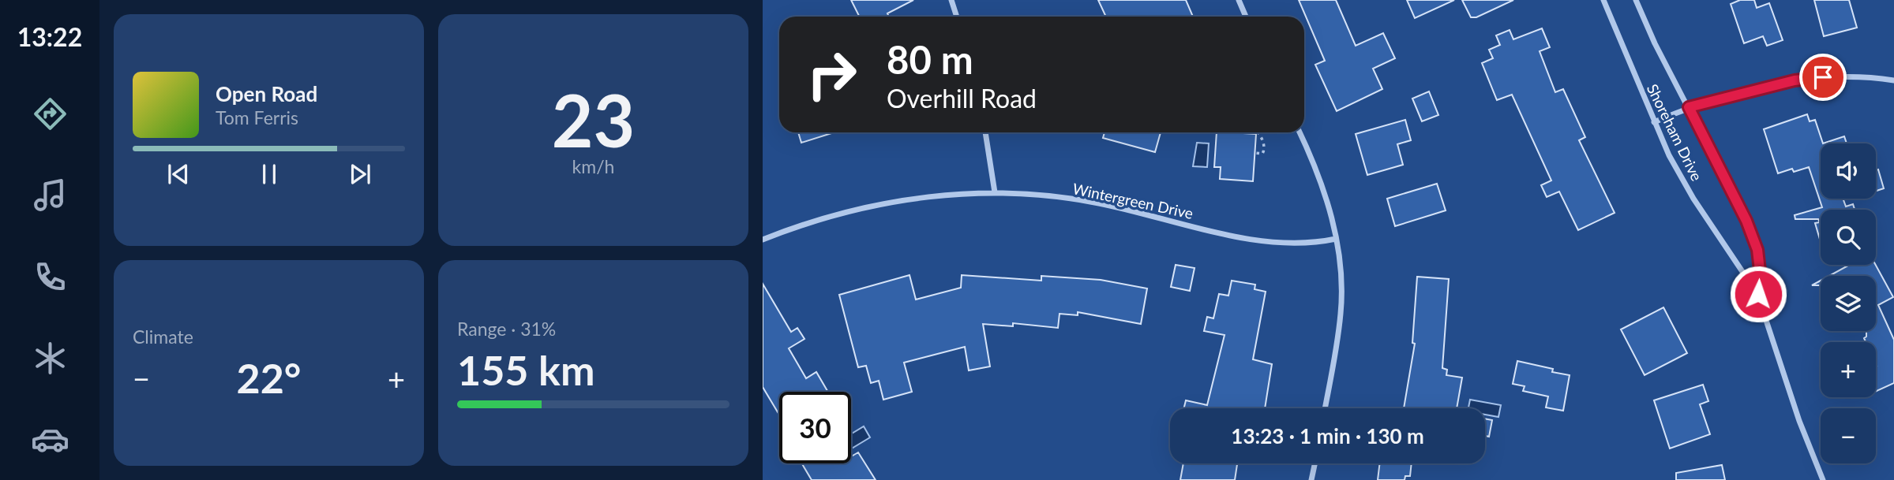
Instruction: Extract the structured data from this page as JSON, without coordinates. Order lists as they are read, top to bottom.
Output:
{
  "streets": {
    "street": ["Shoreham Drive", "Wintergreen Drive"]
  },
  "page": {
    "tabs": "13:22",
    "tile": [
      ["23", "km/h"],
      "Climate",
      ["Range · 31%", "155 km"]
    ],
    "turn": ["80 m", "Overhill Road"],
    "song": ["Open Road", "Tom Ferris"],
    "map_buttons": ["+", "−"],
    "heat": ["−", "22°", "+"],
    "limit": "30",
    "trip": "13:23 · 1 min · 130 m"
  }
}
